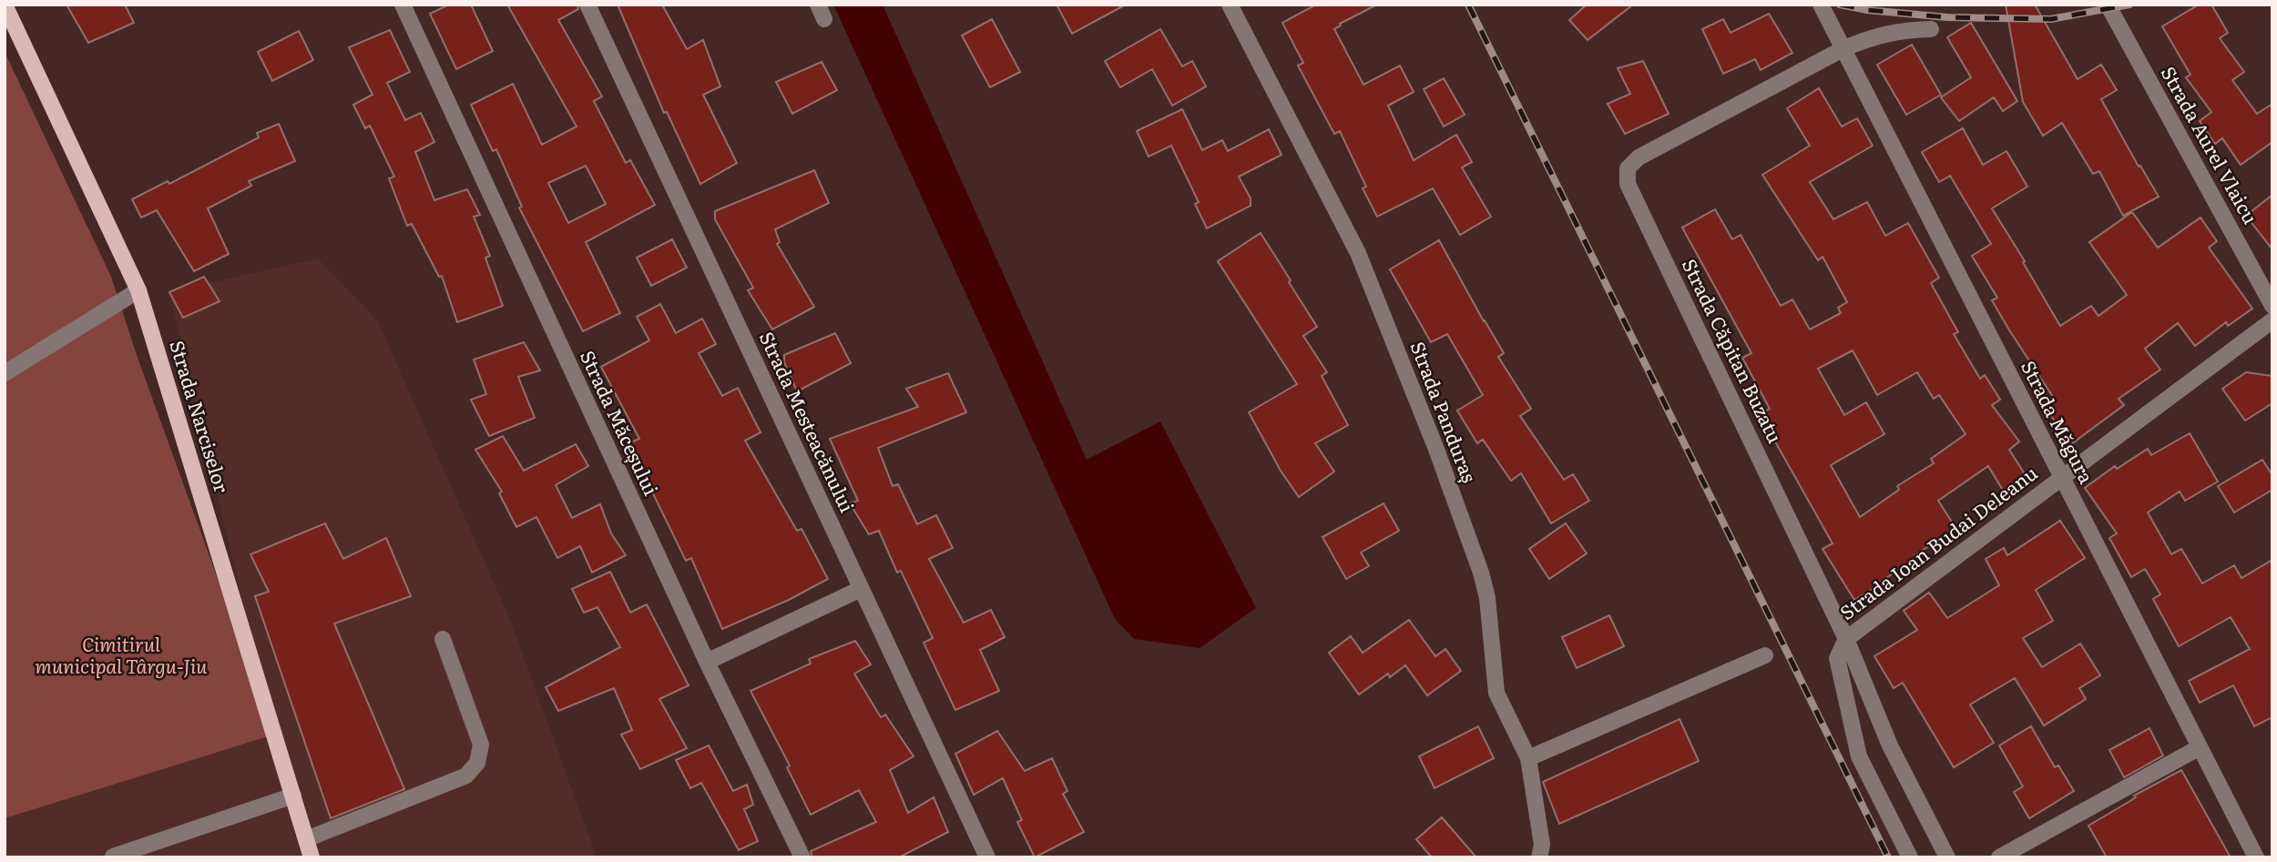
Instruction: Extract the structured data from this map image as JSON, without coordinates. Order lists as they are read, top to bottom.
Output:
{
  "streets": {
    "main road": ["Strada Narciselor"],
    "street": [
      "Strada Aurel Vlaicu",
      "Strada Căpitan Buzatu",
      "Strada Panduraș",
      "Strada Mesteacănului",
      "Strada Măgura",
      "Strada Măceșului",
      "Strada Ioan Budai Deleanu"
    ]
  },
  "crossings": [
    ["Strada Căpitan Buzatu", "Strada Măgura"],
    ["Strada Căpitan Buzatu", "Strada Ioan Budai Deleanu"],
    ["Strada Măgura", "Strada Ioan Budai Deleanu"]
  ],
  "parks": ["Cimitirul municipal Târgu-Jiu"]
}
